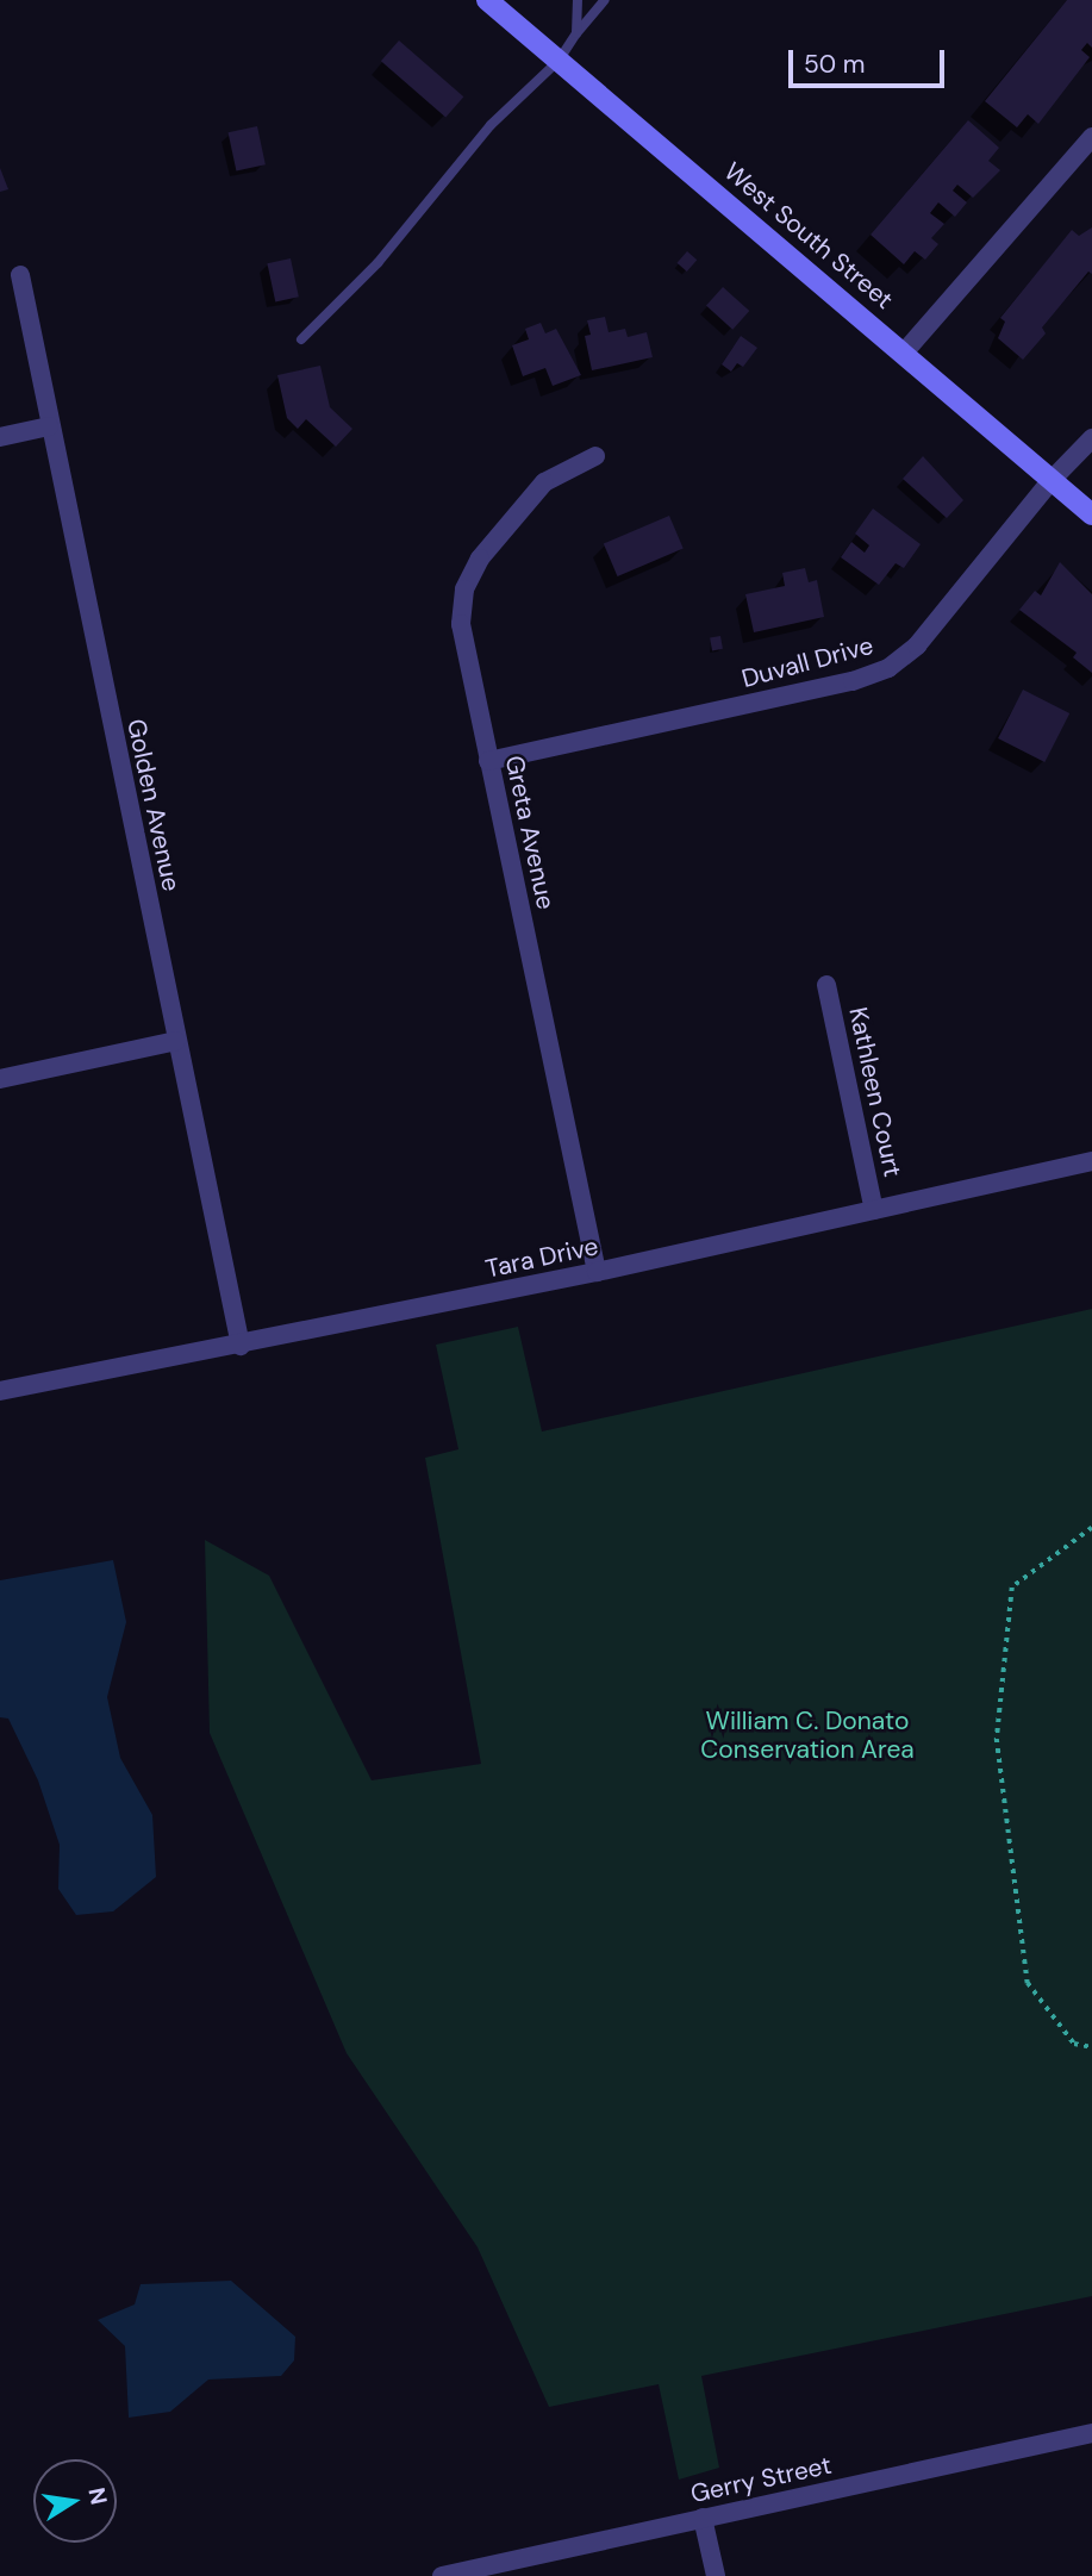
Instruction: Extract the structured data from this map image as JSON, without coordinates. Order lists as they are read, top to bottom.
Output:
{
  "streets": {
    "street": [
      "West South Street",
      "Duvall Drive",
      "Golden Avenue",
      "Greta Avenue",
      "Kathleen Court",
      "Tara Drive",
      "Gerry Street"
    ]
  },
  "crossings": [
    ["West South Street", "Duvall Drive"],
    ["Duvall Drive", "Greta Avenue"],
    ["Golden Avenue", "Tara Drive"],
    ["Greta Avenue", "Tara Drive"],
    ["Kathleen Court", "Tara Drive"]
  ],
  "parks": ["William C. Donato Conservation Area"],
  "scale_bar": "50 m",
  "north": "right"
}
